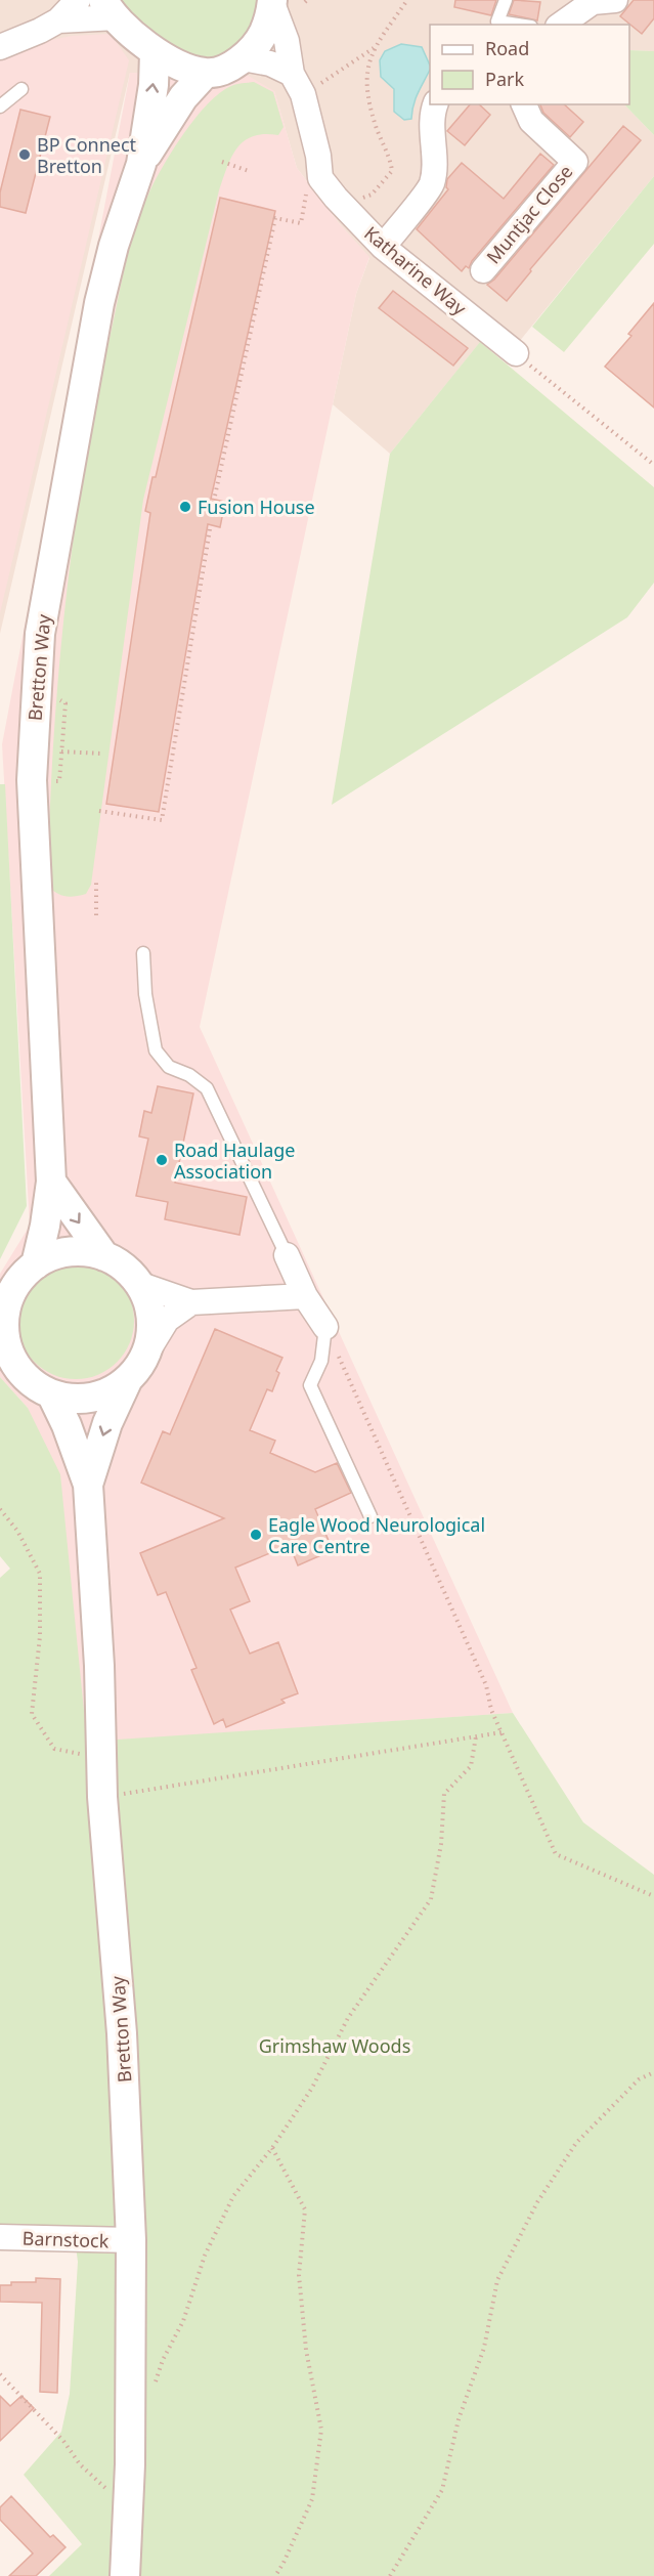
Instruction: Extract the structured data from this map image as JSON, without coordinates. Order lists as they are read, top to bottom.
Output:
{
  "streets": {
    "street": [
      "Muntjac Close",
      "Katharine Way",
      "Bretton Way",
      "Barnstock"
    ]
  },
  "crossings": [
    ["Bretton Way", "Barnstock"]
  ],
  "parks": ["Grimshaw Woods"],
  "places": [
    "BP Connect Bretton",
    "Fusion House",
    "Road Haulage Association",
    "Eagle Wood Neurological Care Centre"
  ],
  "legend": ["Road", "Park"]
}
